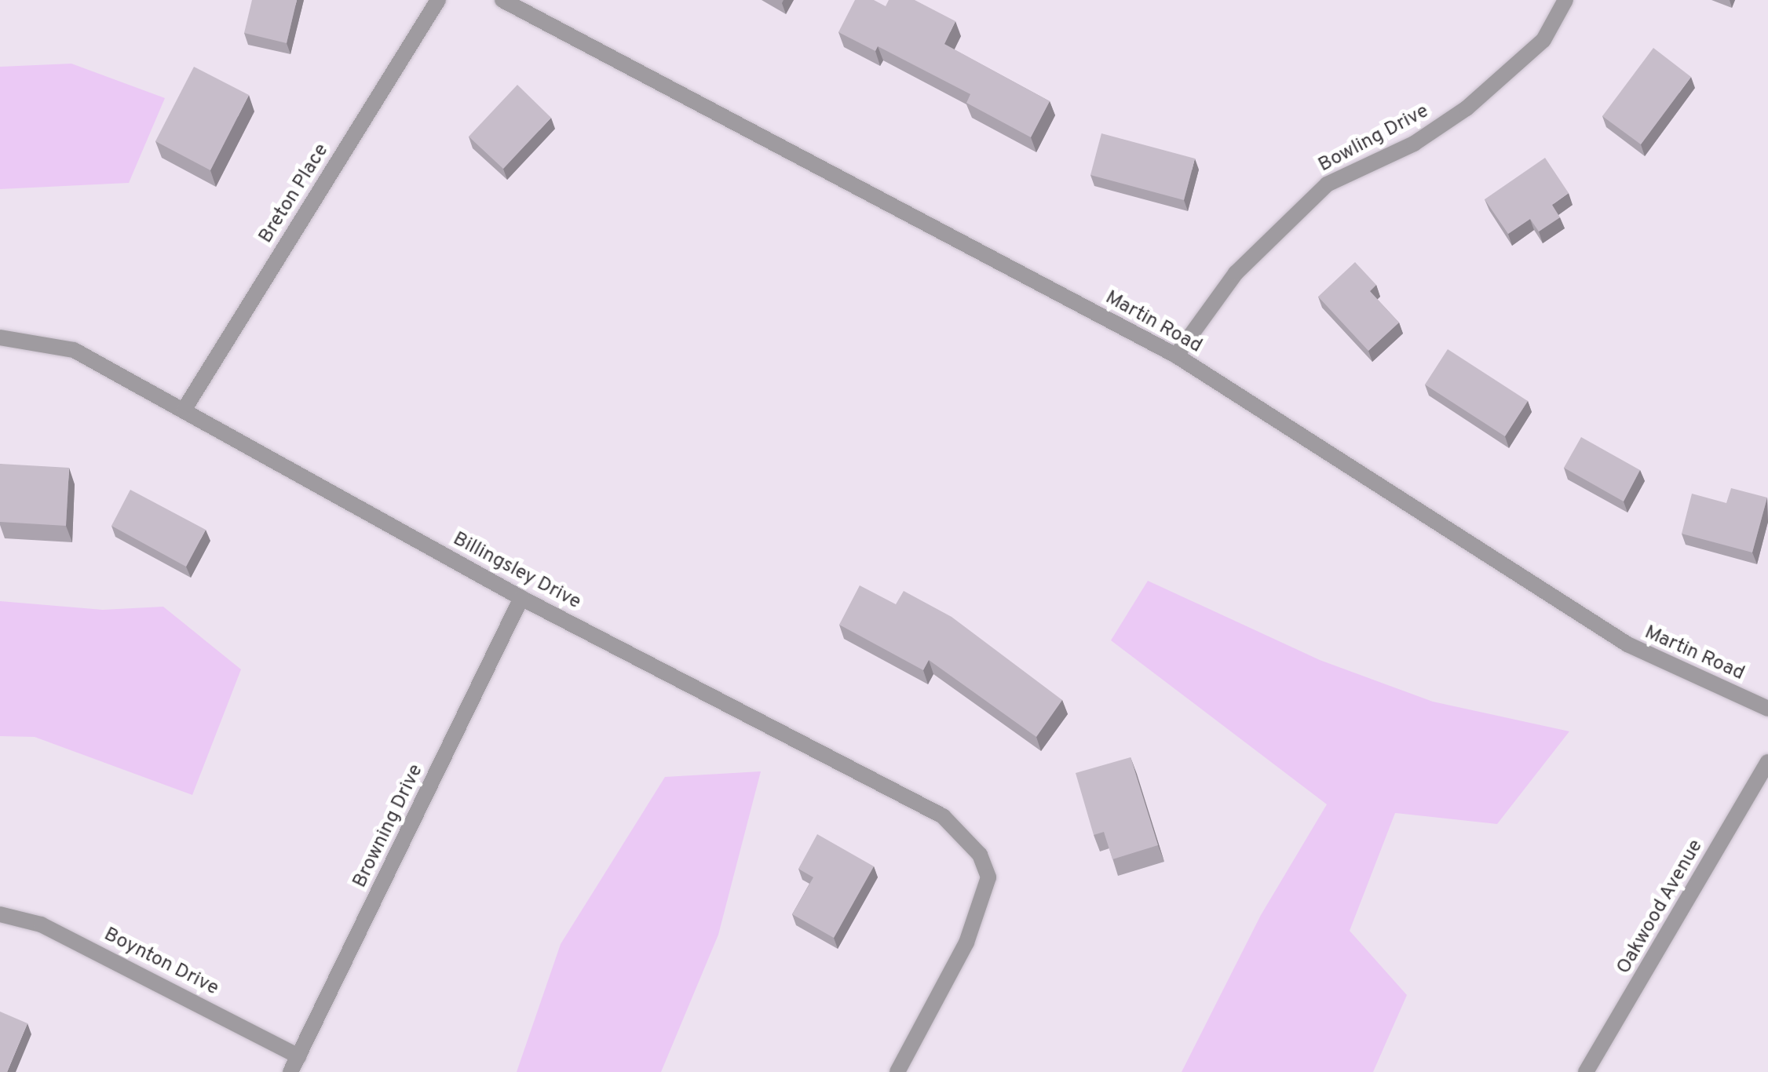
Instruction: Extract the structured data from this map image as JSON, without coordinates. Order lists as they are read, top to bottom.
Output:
{
  "streets": {
    "street": [
      "Bowling Drive",
      "Breton Place",
      "Martin Road",
      "Billingsley Drive",
      "Browning Drive",
      "Oakwood Avenue",
      "Boynton Drive"
    ]
  },
  "crossings": [
    ["Bowling Drive", "Martin Road"],
    ["Breton Place", "Billingsley Drive"],
    ["Billingsley Drive", "Browning Drive"],
    ["Browning Drive", "Boynton Drive"]
  ]
}
